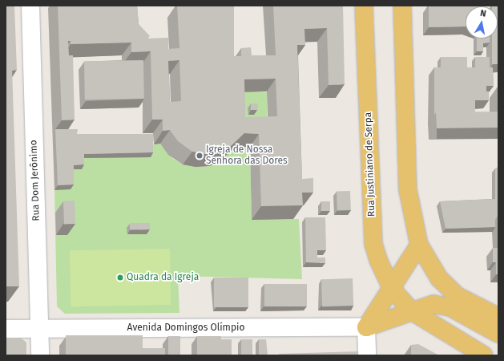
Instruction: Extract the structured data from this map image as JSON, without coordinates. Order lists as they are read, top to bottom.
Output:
{
  "streets": {
    "main road": ["Rua Justiniano de Serpa"],
    "street": ["Rua Dom Jerônimo", "Avenida Domingos Olímpio"]
  },
  "crossings": [
    ["Rua Dom Jerônimo", "Avenida Domingos Olímpio"]
  ],
  "places": ["Igreja de Nossa Senhora das Dores", "Quadra da Igreja"],
  "north": "top"
}
